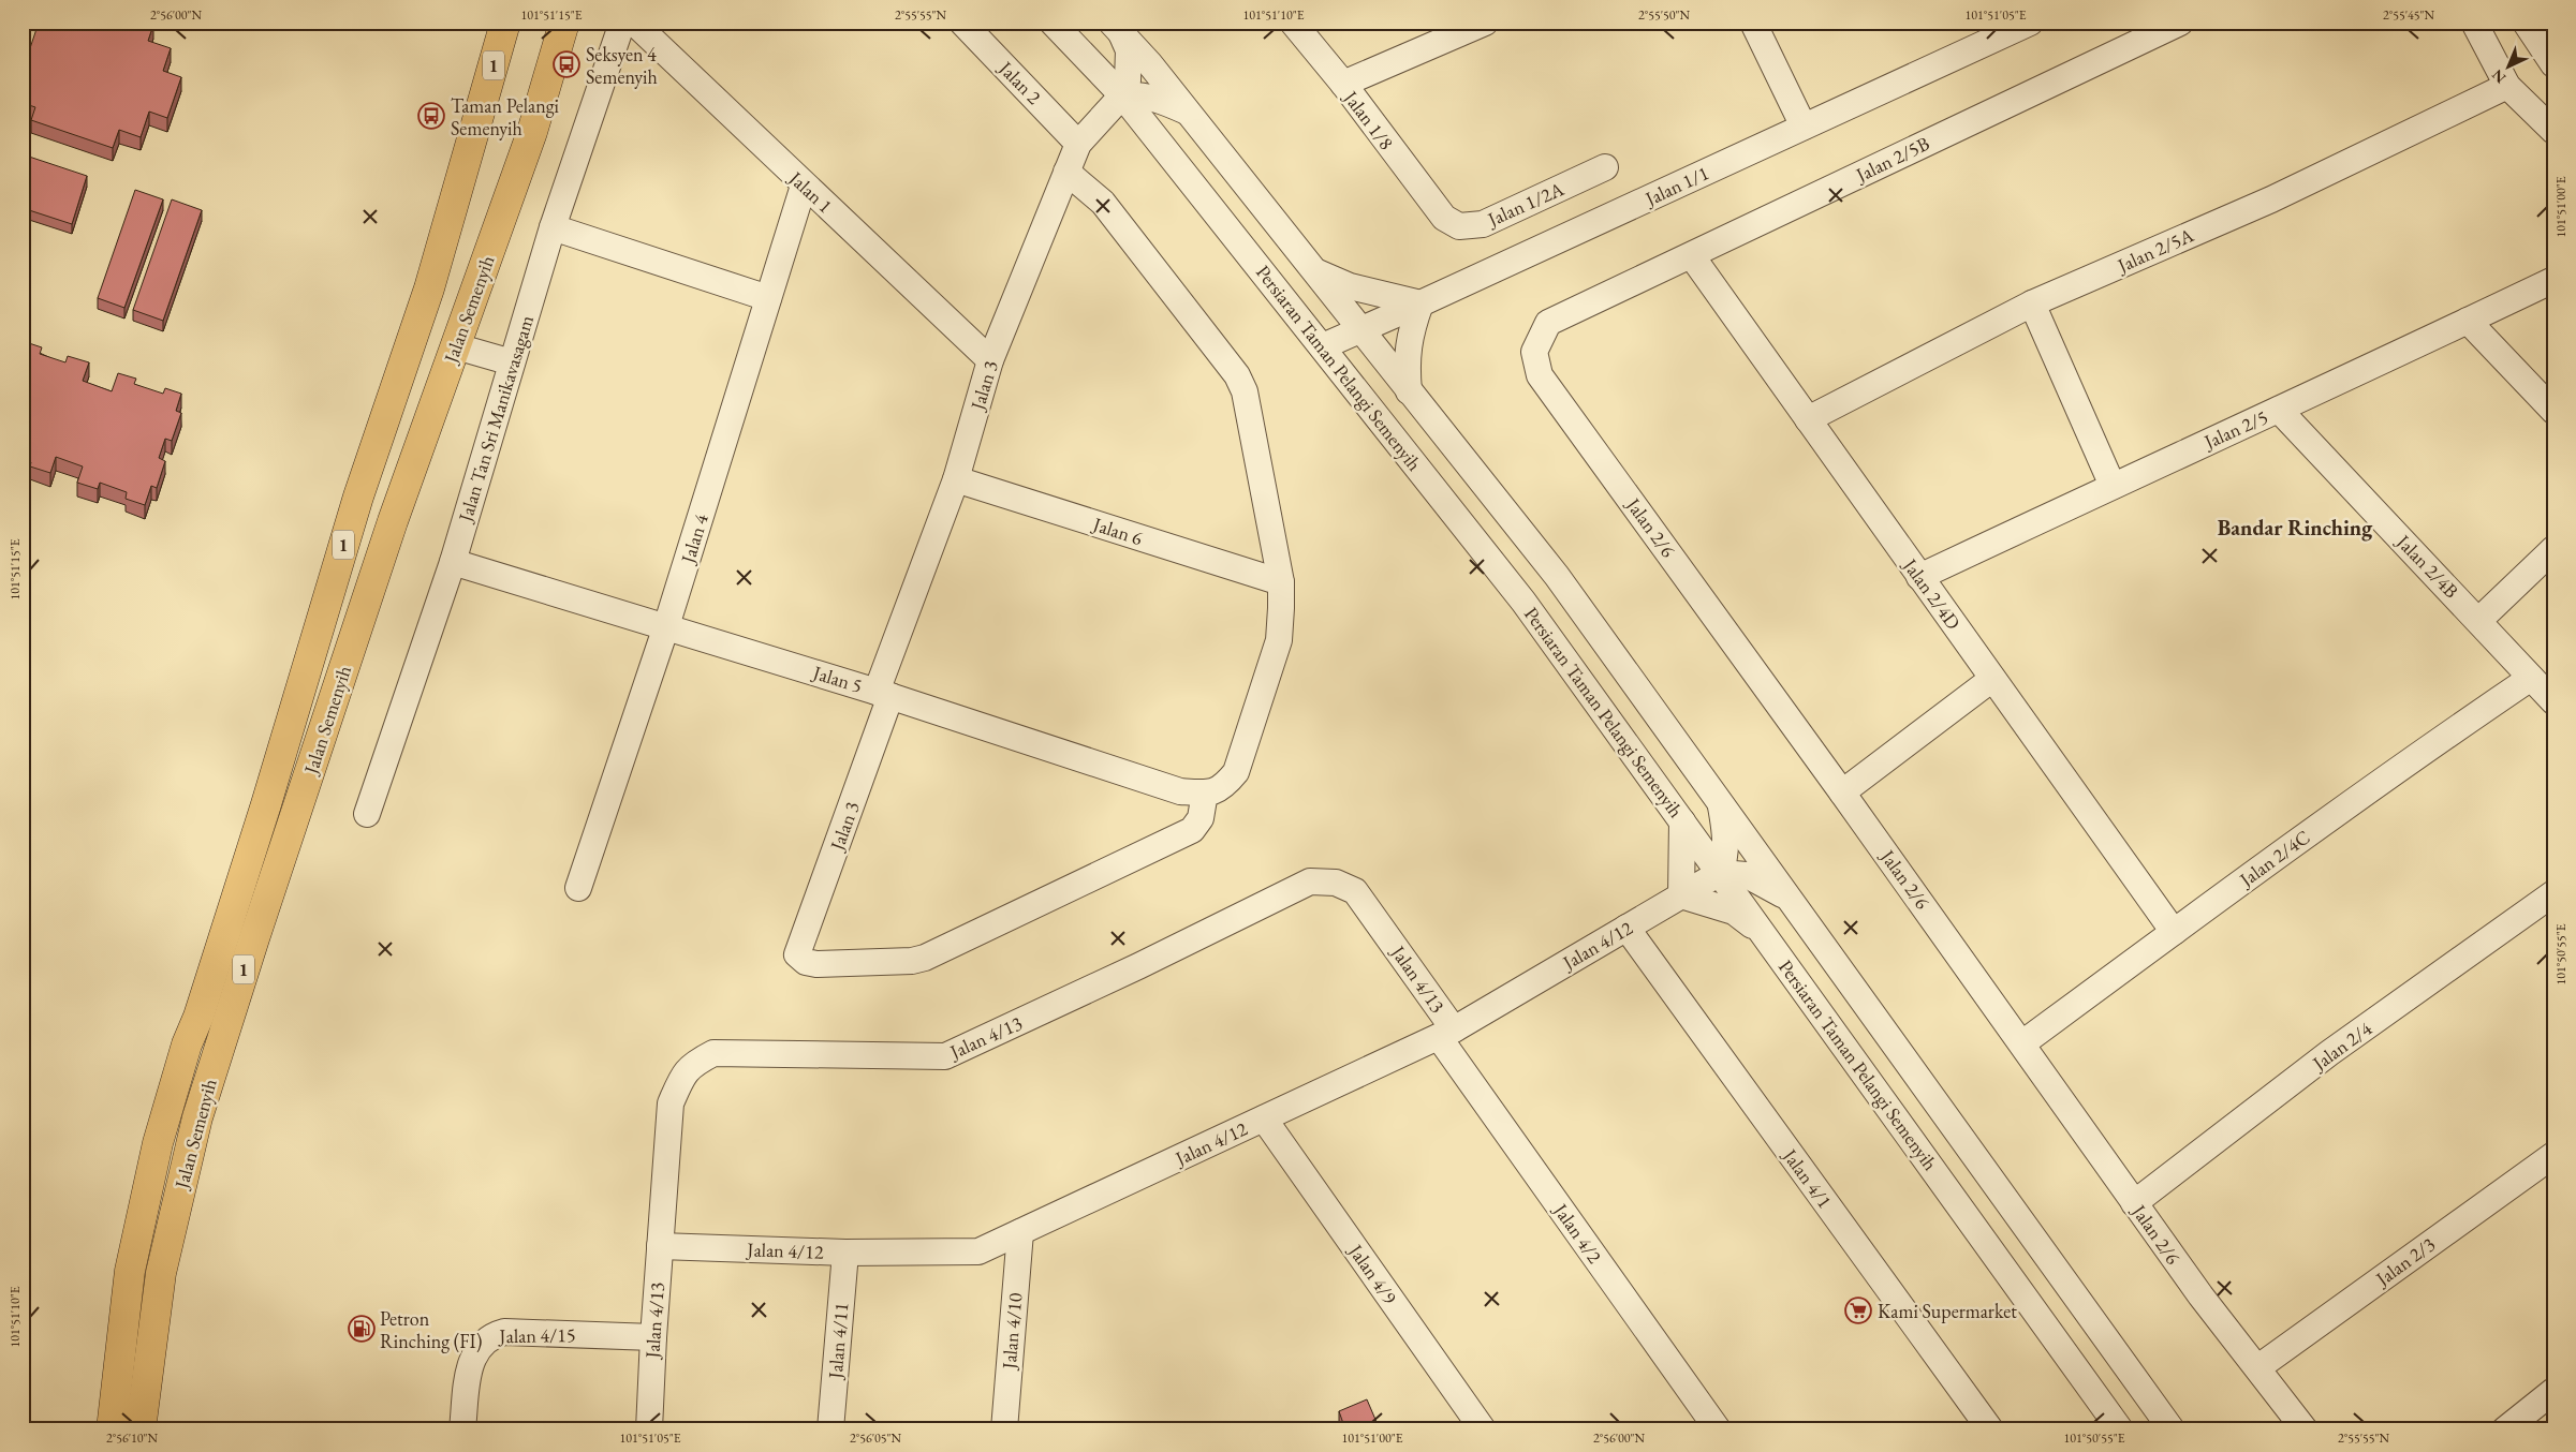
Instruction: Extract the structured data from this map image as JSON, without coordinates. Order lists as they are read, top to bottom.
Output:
{
  "streets": {
    "main road": ["1", "Jalan Semenyih"],
    "street": [
      "Jalan 2",
      "Jalan 1/8",
      "Jalan 2/5B",
      "Jalan 1/1",
      "Jalan 1",
      "Jalan 1/2A",
      "Jalan 2/5A",
      "Persiaran Taman Pelangi Semenyih",
      "Jalan 3",
      "Jalan Tan Sri Manikavasagam",
      "Jalan 2/5",
      "Jalan 2/6",
      "Jalan 6",
      "Jalan 4",
      "Jalan 2/4B",
      "Jalan 2/4D",
      "Jalan 5",
      "Jalan 2/4C",
      "Jalan 4/12",
      "Jalan 4/13",
      "Jalan 2/4",
      "Jalan 4/1",
      "Jalan 4/2",
      "Jalan 2/3",
      "Jalan 4/9",
      "Jalan 4/10",
      "Jalan 4/15",
      "Jalan 4/11"
    ]
  },
  "crossings": [
    ["Jalan 2", "Jalan 3"],
    ["Jalan 1/8", "Jalan 1/2A"],
    ["Jalan 2/5B", "Jalan 2/6"],
    ["Jalan 2/5B", "Jalan 2/4D"],
    ["Jalan 1/1", "Persiaran Taman Pelangi Semenyih"],
    ["Jalan 1", "Jalan 3"],
    ["Jalan 1", "Jalan 4"],
    ["Jalan 2/5A", "Jalan 2/4D"],
    ["Persiaran Taman Pelangi Semenyih", "Jalan 3"],
    ["Persiaran Taman Pelangi Semenyih", "Jalan 4/12"],
    ["Jalan 3", "Jalan 6"],
    ["Jalan 3", "Jalan 5"],
    ["Jalan Tan Sri Manikavasagam", "Jalan 5"],
    ["Jalan 2/5", "Jalan 2/4B"],
    ["Jalan 2/5", "Jalan 2/4D"],
    ["Jalan 2/6", "Jalan 2/4C"],
    ["Jalan 2/6", "Jalan 2/4"],
    ["Jalan 2/6", "Jalan 2/3"],
    ["Jalan 4", "Jalan 5"],
    ["Jalan 2/4B", "Jalan 2/4C"],
    ["Jalan 2/4D", "Jalan 2/4C"],
    ["Jalan 4/12", "Jalan 4/13"],
    ["Jalan 4/12", "Jalan 4/1"],
    ["Jalan 4/12", "Jalan 4/2"],
    ["Jalan 4/12", "Jalan 4/9"],
    ["Jalan 4/12", "Jalan 4/10"],
    ["Jalan 4/12", "Jalan 4/11"],
    ["Jalan 4/13", "Jalan 4/2"],
    ["Jalan 4/13", "Jalan 4/15"]
  ],
  "districts": ["Bandar Rinching"],
  "places": {
    "bus stop": ["Seksyen 4 Semenyih", "Taman Pelangi Semenyih"],
    "supermarket": ["Kami Supermarket"],
    "fuel station": ["Petron Rinching (FI)"]
  },
  "north": "bottom left",
  "coordinates": [
    "2°56'00\"N",
    "101°51'15\"E",
    "2°55'55\"N",
    "101°51'10\"E",
    "2°55'50\"N",
    "101°51'05\"E",
    "2°55'45\"N",
    "101°51'00\"E",
    "101°50'55\"E",
    "2°56'10\"N",
    "2°56'05\"N"
  ]
}
